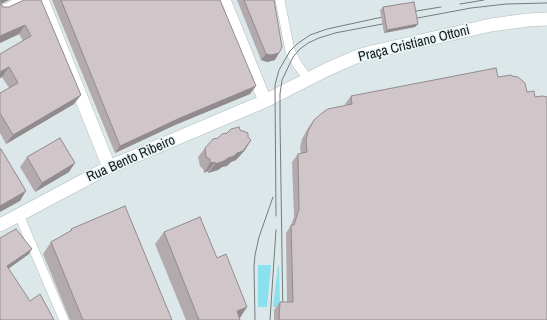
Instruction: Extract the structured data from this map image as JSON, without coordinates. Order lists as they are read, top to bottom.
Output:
{
  "streets": {
    "street": ["Praça Cristiano Ottoni", "Rua Bento Ribeiro"]
  },
  "crossings": [
    ["Praça Cristiano Ottoni", "Rua Bento Ribeiro"]
  ]
}
